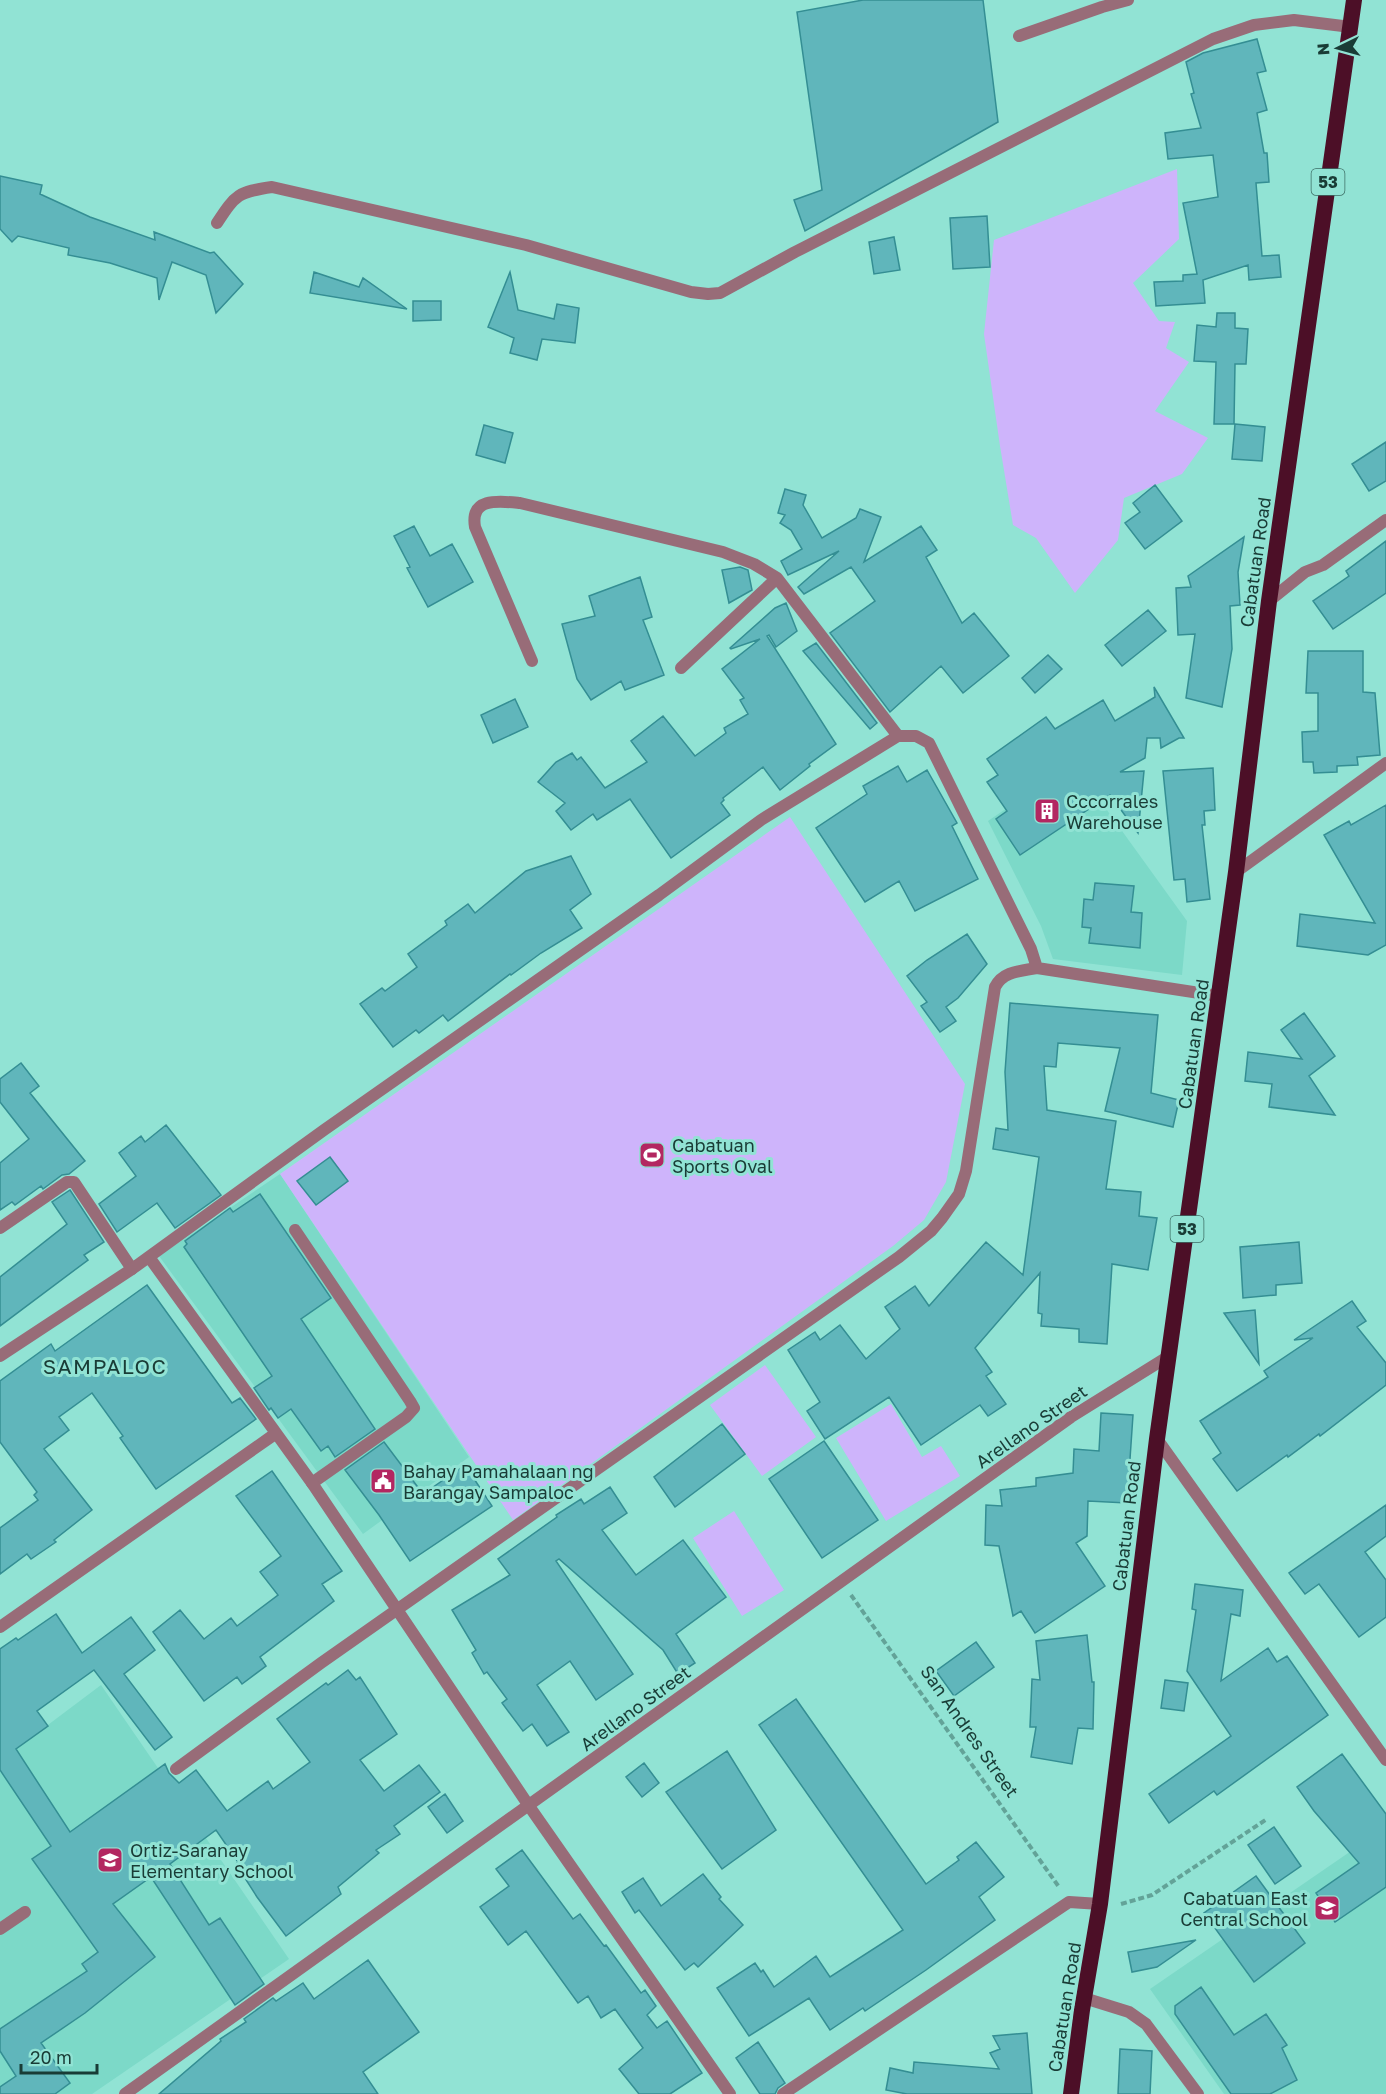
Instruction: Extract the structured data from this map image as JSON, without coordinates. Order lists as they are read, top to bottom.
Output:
{
  "streets": {
    "highway": ["53", "Cabatuan Road"],
    "street": ["Arellano Street"],
    "path": ["San Andres Street"]
  },
  "crossings": [
    ["Cabatuan Road", "Arellano Street"],
    ["Arellano Street", "San Andres Street"]
  ],
  "districts": ["SAMPALOC"],
  "places": {
    "building": ["Cccorrales Warehouse"],
    "sports": ["Cabatuan Sports Oval"],
    "public building": ["Bahay Pamahalaan ng Barangay Sampaloc"],
    "school or university": ["Ortiz-Saranay Elementary School", "Cabatuan East Central School"]
  },
  "scale_bar": "20 m",
  "north": "left"
}
